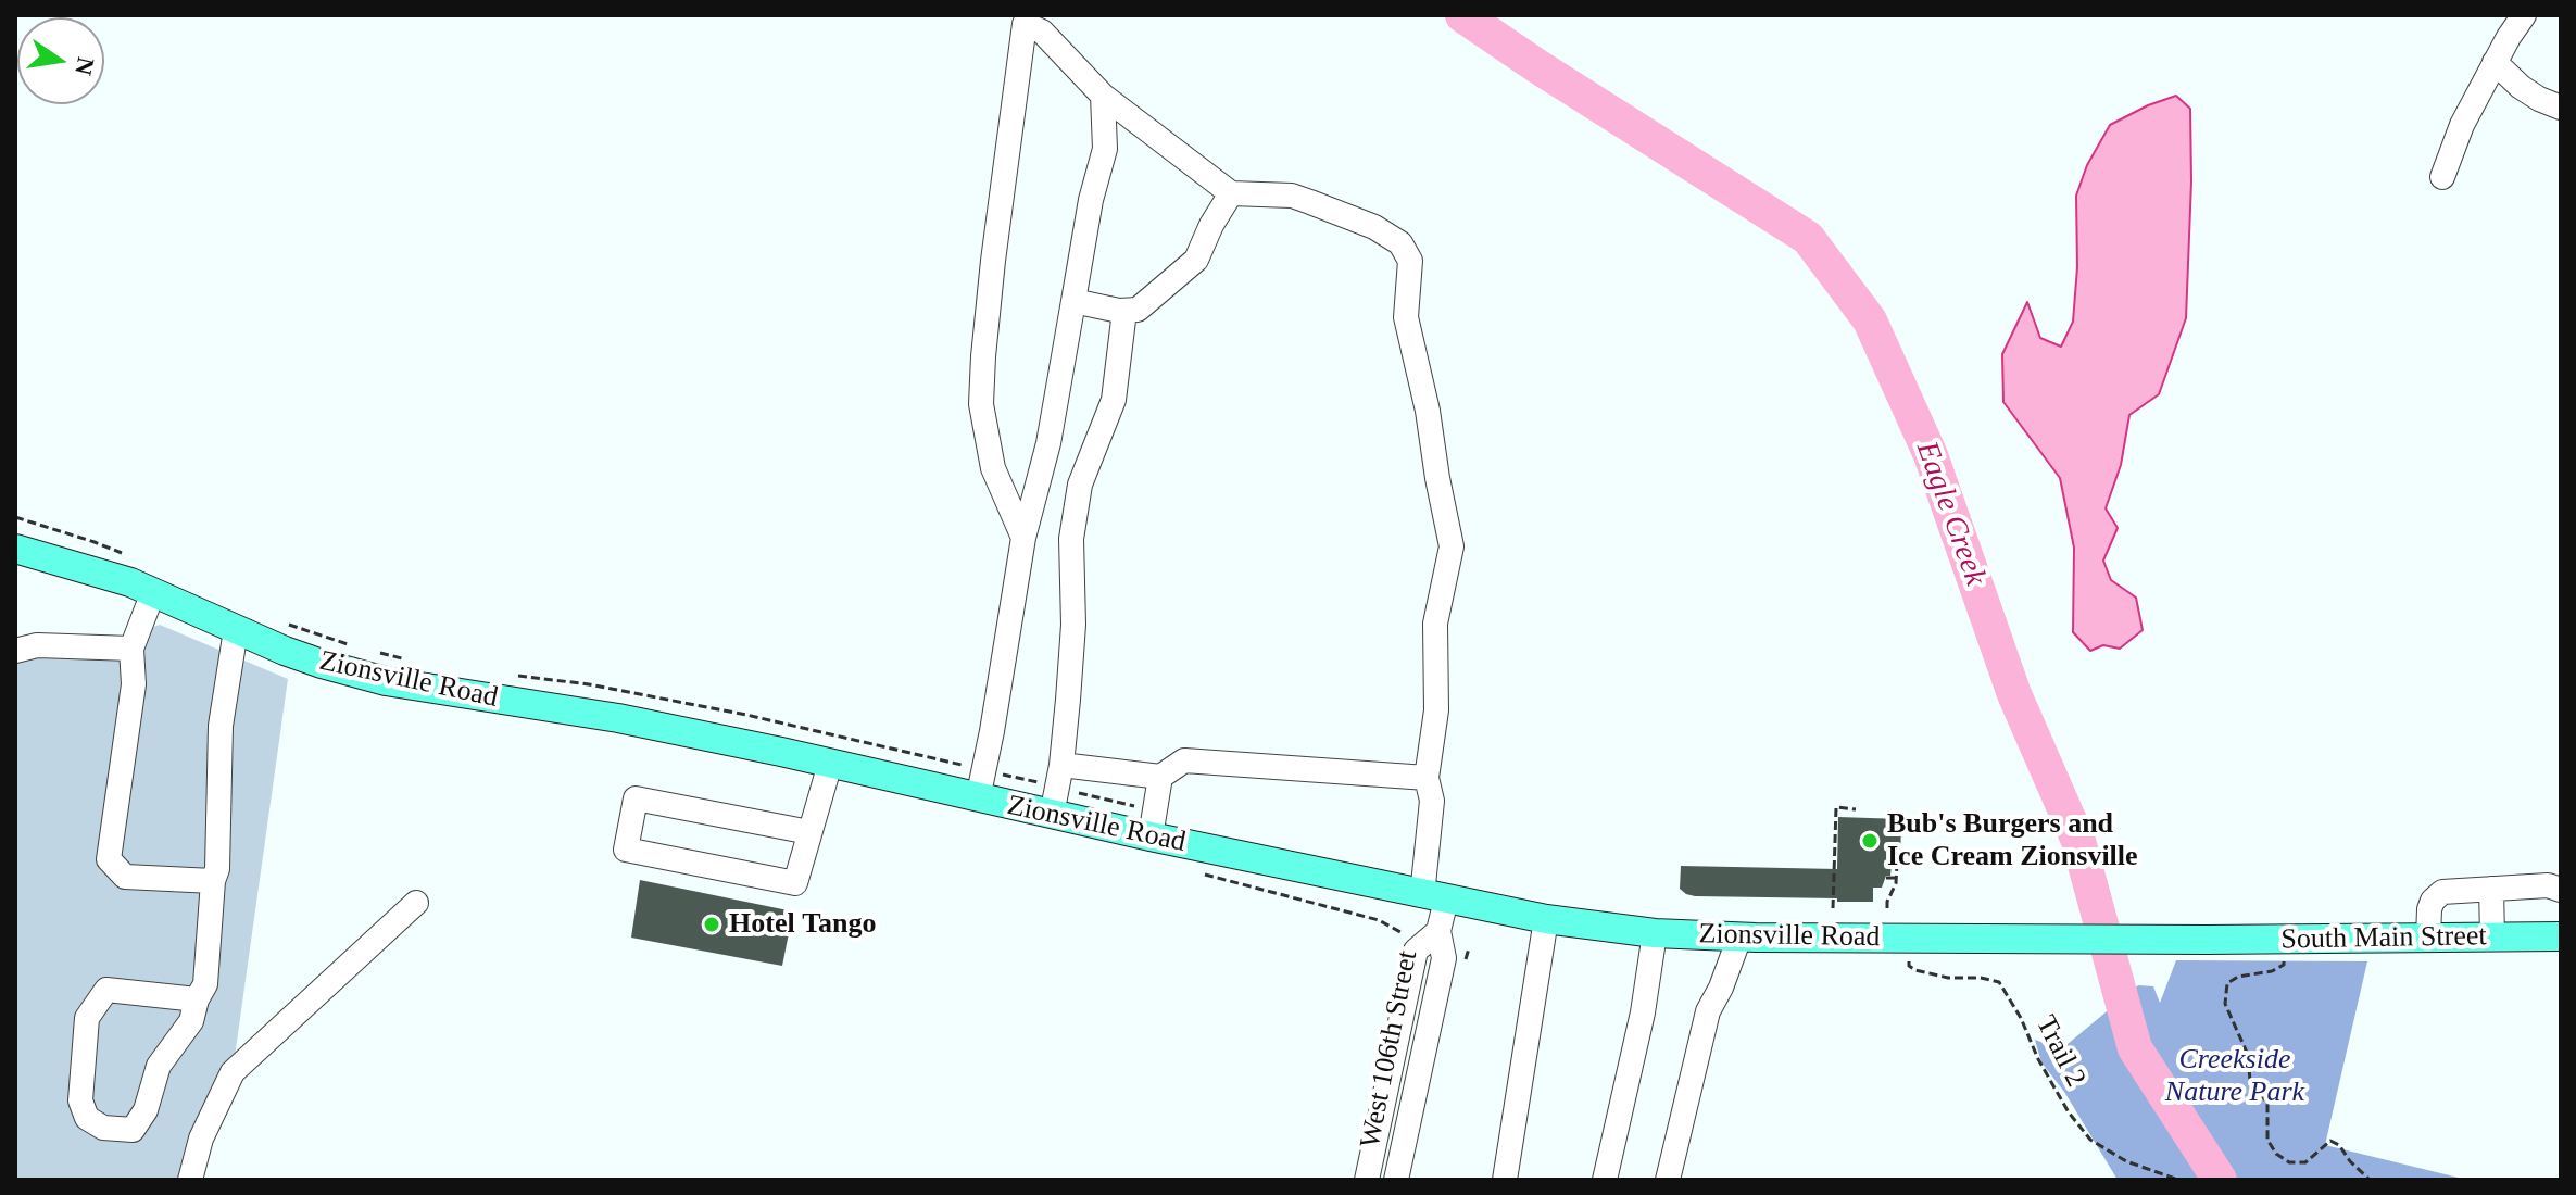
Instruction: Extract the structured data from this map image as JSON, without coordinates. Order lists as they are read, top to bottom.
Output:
{
  "streets": {
    "main road": ["Zionsville Road", "South Main Street"],
    "street": ["West 106th Street"],
    "path": ["Trail 2"]
  },
  "crossings": [
    ["Zionsville Road", "South Main Street"],
    ["Zionsville Road", "West 106th Street"]
  ],
  "water": ["Eagle Creek"],
  "parks": ["Creekside Nature Park"],
  "places": ["Bub's Burgers and Ice Cream Zionsville", "Hotel Tango"],
  "north": "right"
}
